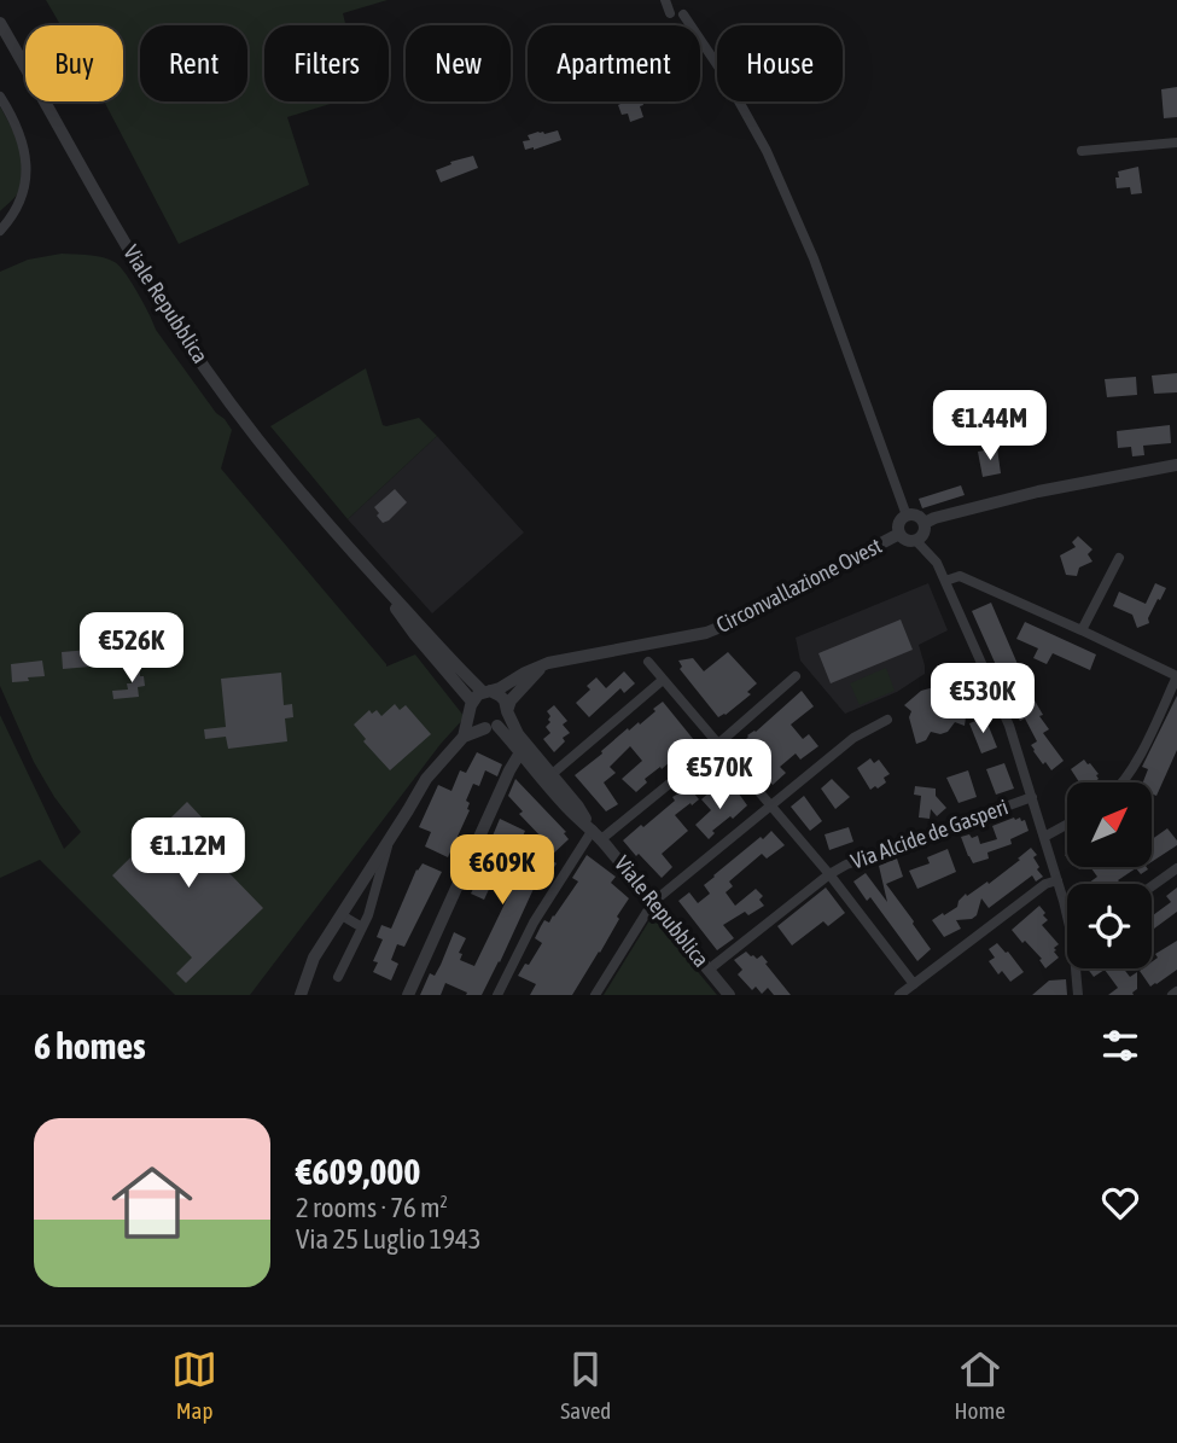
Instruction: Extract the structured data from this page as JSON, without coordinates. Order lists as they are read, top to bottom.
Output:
{
  "streets": {
    "street": ["Viale Repubblica", "Circonvallazione Ovest", "Via Alcide de Gasperi"]
  },
  "crossings": [
    ["Viale Repubblica", "Circonvallazione Ovest"],
    ["Viale Repubblica", "Via Alcide de Gasperi"]
  ],
  "north": "top right",
  "page": {
    "chip": [
      "Buy",
      "Rent",
      "Filters",
      "New",
      "Apartment",
      "House"
    ],
    "price": [
      "€1.44M",
      "€526K",
      "€530K",
      "€570K",
      "€1.12M",
      "€609K"
    ],
    "heading": "6 homes",
    "list": [
      {
        "name": "€609,000",
        "note": "2 rooms · 76 m² · Via 25 Luglio 1943"
      }
    ],
    "tabs": ["Map", "Saved", "Home"]
  }
}
